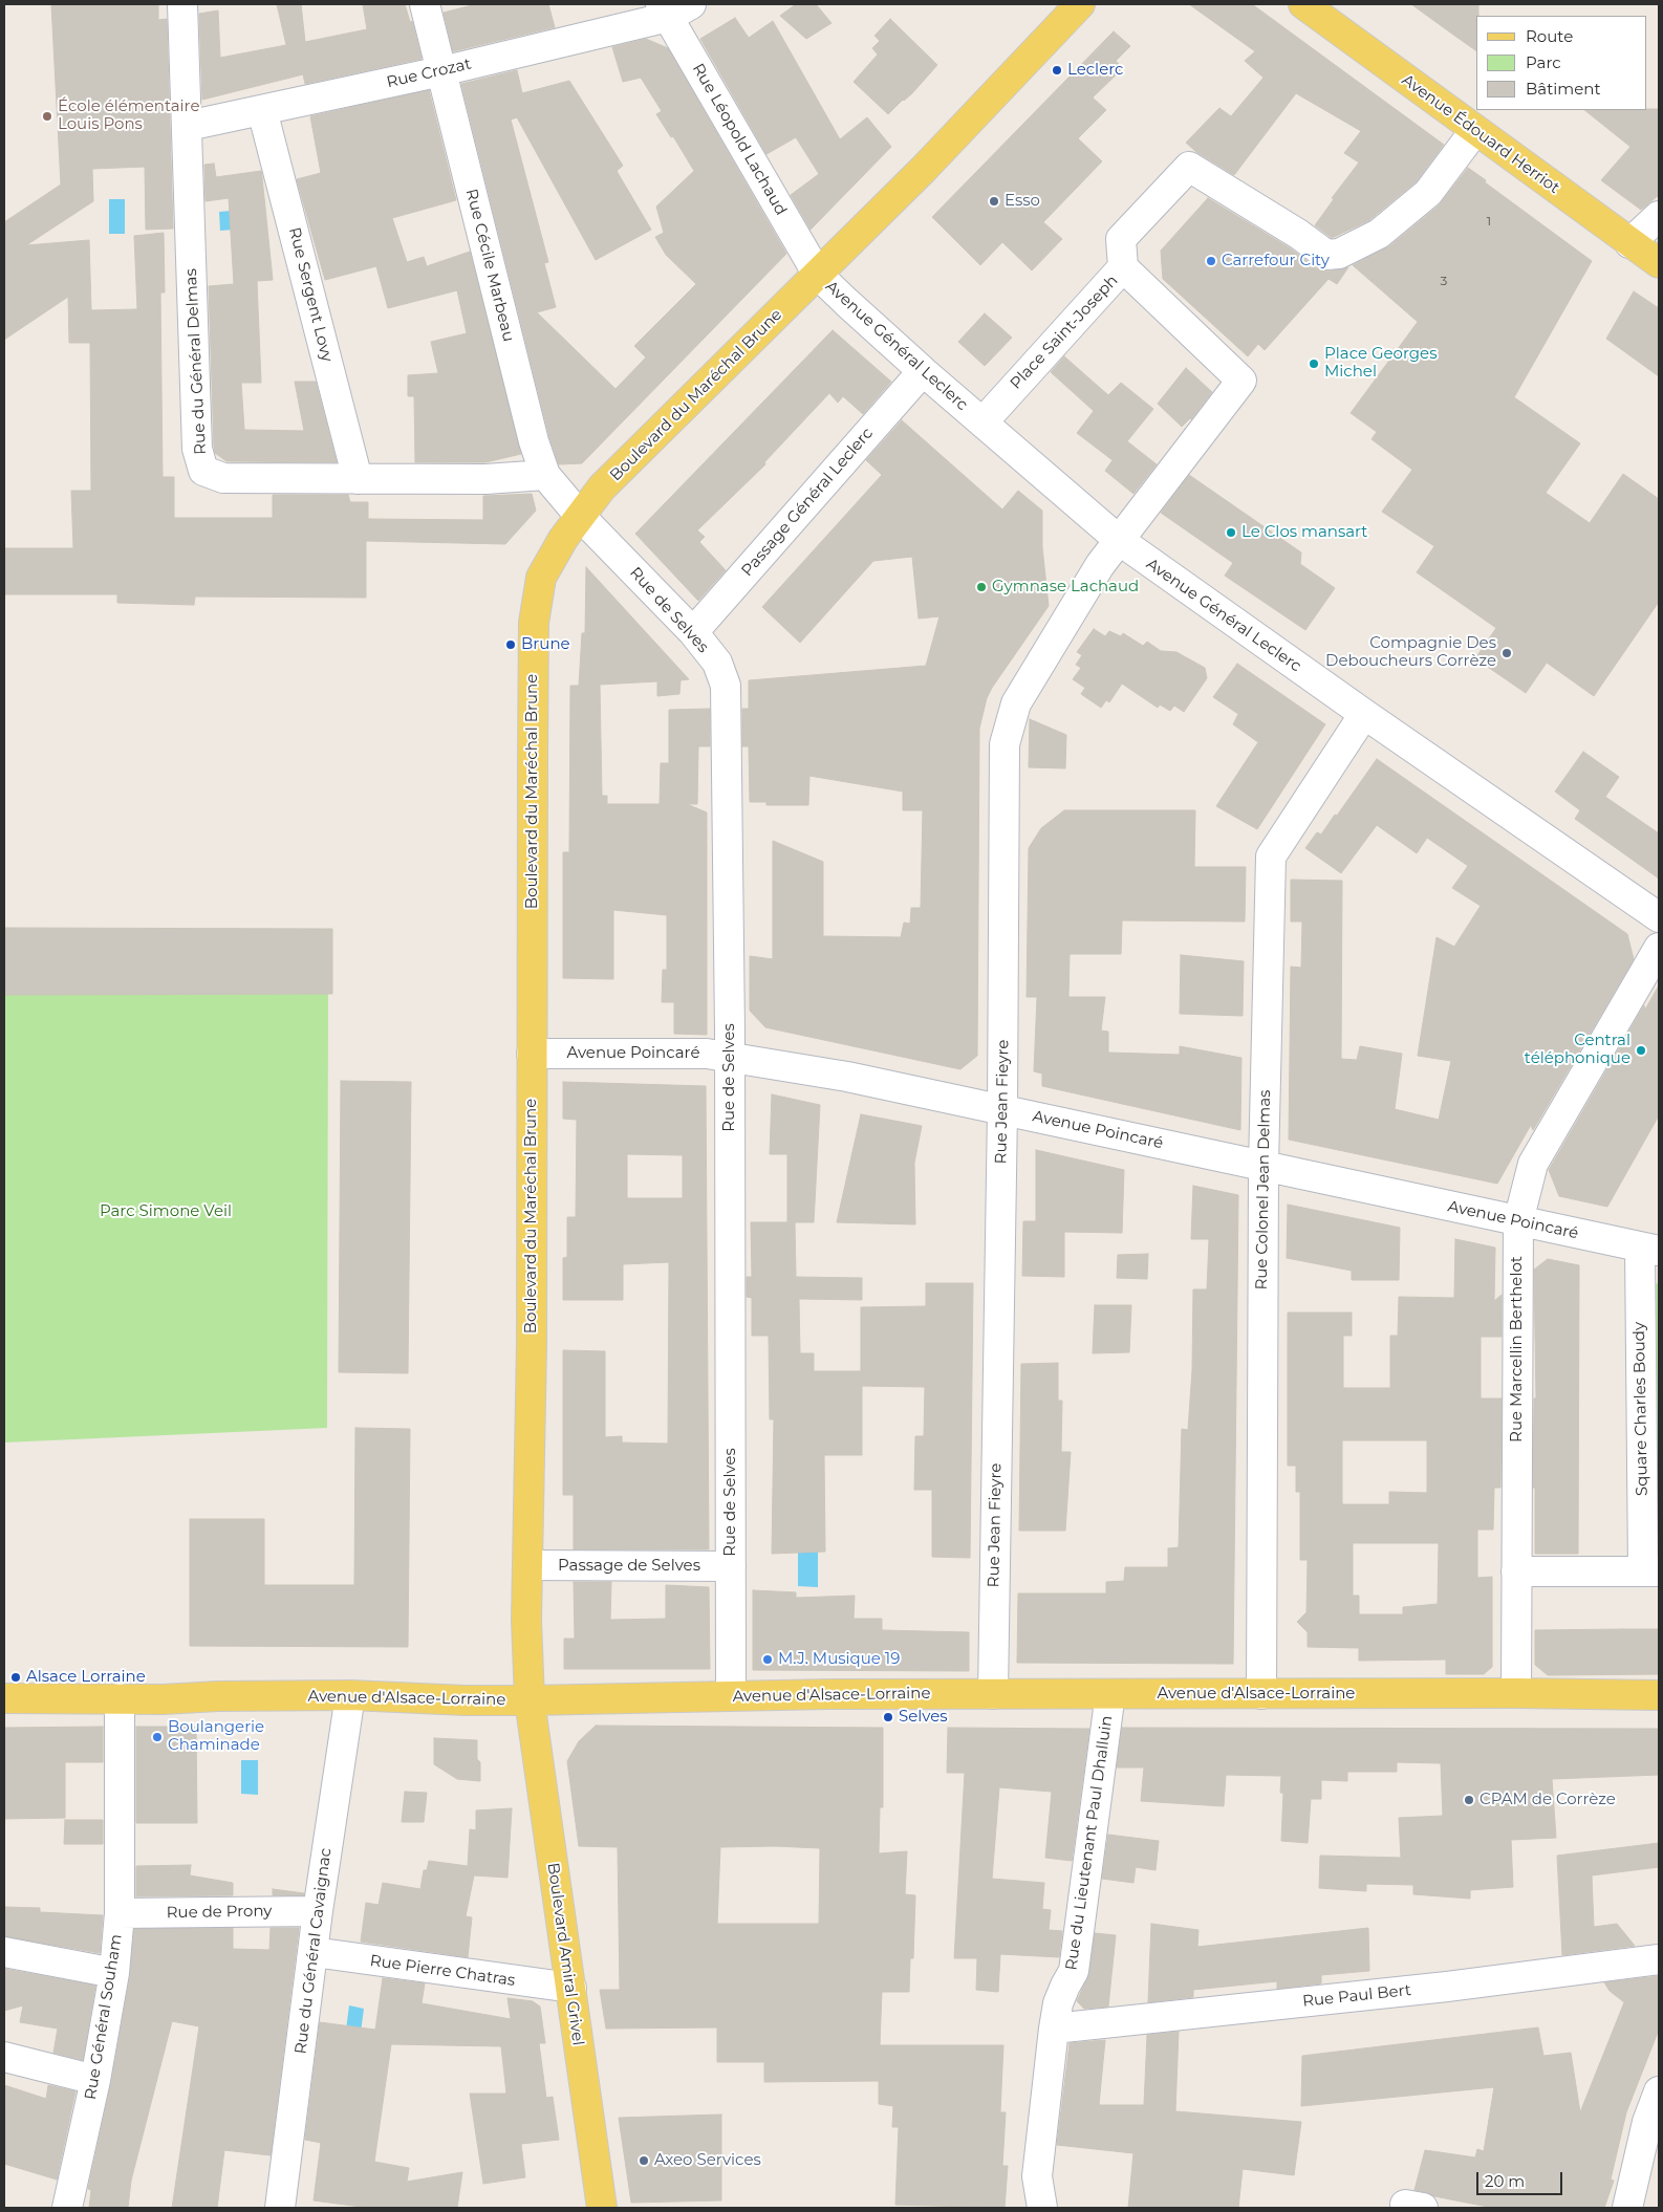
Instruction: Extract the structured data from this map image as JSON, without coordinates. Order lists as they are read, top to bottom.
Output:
{
  "streets": {
    "main road": [
      "Avenue Édouard Herriot",
      "Boulevard du Maréchal Brune",
      "Avenue d'Alsace-Lorraine",
      "Boulevard Amiral Grivel"
    ],
    "street": [
      "Rue Crozat",
      "Rue Léopold Lachaud",
      "Rue Cécile Marbeau",
      "Rue Sergent Lovy",
      "Place Saint-Joseph",
      "Avenue Général Leclerc",
      "Rue du Général Delmas",
      "Passage Général Leclerc",
      "Rue de Selves",
      "Avenue Poincaré",
      "Rue Jean Fieyre",
      "Rue Colonel Jean Delmas",
      "Rue Marcellin Berthelot",
      "Square Charles Boudy",
      "Passage de Selves",
      "Rue du Lieutenant Paul Dhalluin",
      "Rue de Prony",
      "Rue du Général Cavaignac",
      "Rue Pierre Chatras",
      "Rue Paul Bert",
      "Rue Général Souham"
    ]
  },
  "crossings": [
    ["Rue Crozat", "Rue Léopold Lachaud"],
    ["Rue Crozat", "Rue Cécile Marbeau"],
    ["Rue Crozat", "Rue Sergent Lovy"],
    ["Rue Crozat", "Rue du Général Delmas"],
    ["Avenue Édouard Herriot", "Place Saint-Joseph"],
    ["Rue Léopold Lachaud", "Avenue Général Leclerc"],
    ["Rue Léopold Lachaud", "Boulevard du Maréchal Brune"],
    ["Rue Cécile Marbeau", "Rue du Général Delmas"],
    ["Rue Cécile Marbeau", "Boulevard du Maréchal Brune"],
    ["Rue Cécile Marbeau", "Rue de Selves"],
    ["Rue Sergent Lovy", "Rue du Général Delmas"],
    ["Place Saint-Joseph", "Avenue Général Leclerc"],
    ["Place Saint-Joseph", "Rue Jean Fieyre"],
    ["Avenue Général Leclerc", "Boulevard du Maréchal Brune"],
    ["Avenue Général Leclerc", "Passage Général Leclerc"],
    ["Avenue Général Leclerc", "Rue Jean Fieyre"],
    ["Avenue Général Leclerc", "Rue Colonel Jean Delmas"],
    ["Boulevard du Maréchal Brune", "Rue de Selves"],
    ["Boulevard du Maréchal Brune", "Avenue Poincaré"],
    ["Boulevard du Maréchal Brune", "Passage de Selves"],
    ["Boulevard du Maréchal Brune", "Avenue d'Alsace-Lorraine"],
    ["Boulevard du Maréchal Brune", "Boulevard Amiral Grivel"],
    ["Passage Général Leclerc", "Rue de Selves"],
    ["Rue de Selves", "Avenue Poincaré"],
    ["Rue de Selves", "Passage de Selves"],
    ["Rue de Selves", "Avenue d'Alsace-Lorraine"],
    ["Avenue Poincaré", "Rue Jean Fieyre"],
    ["Avenue Poincaré", "Rue Colonel Jean Delmas"],
    ["Avenue Poincaré", "Rue Marcellin Berthelot"],
    ["Avenue Poincaré", "Square Charles Boudy"],
    ["Rue Jean Fieyre", "Avenue d'Alsace-Lorraine"],
    ["Rue Colonel Jean Delmas", "Avenue d'Alsace-Lorraine"],
    ["Rue Marcellin Berthelot", "Square Charles Boudy"],
    ["Rue Marcellin Berthelot", "Avenue d'Alsace-Lorraine"],
    ["Avenue d'Alsace-Lorraine", "Rue du Lieutenant Paul Dhalluin"],
    ["Avenue d'Alsace-Lorraine", "Rue du Général Cavaignac"],
    ["Avenue d'Alsace-Lorraine", "Boulevard Amiral Grivel"],
    ["Avenue d'Alsace-Lorraine", "Rue Général Souham"],
    ["Rue du Lieutenant Paul Dhalluin", "Rue Paul Bert"],
    ["Rue de Prony", "Rue du Général Cavaignac"],
    ["Rue de Prony", "Rue Général Souham"],
    ["Rue du Général Cavaignac", "Rue Pierre Chatras"],
    ["Boulevard Amiral Grivel", "Rue Pierre Chatras"]
  ],
  "parks": ["Parc Simone Veil"],
  "places": [
    "Leclerc",
    "École élémentaire Louis Pons",
    "Esso",
    "Carrefour City",
    "Place Georges Michel",
    "Le Clos mansart",
    "Gymnase Lachaud",
    "Brune",
    "Compagnie Des Deboucheurs Corrèze",
    "Central téléphonique",
    "M.J. Musique 19",
    "Alsace Lorraine",
    "Selves",
    "Boulangerie Chaminade",
    "CPAM de Corrèze",
    "Axeo Services"
  ],
  "house_numbers": ["1", "3"],
  "legend": ["Route", "Parc", "Bâtiment"],
  "scale_bar": "20 m"
}
